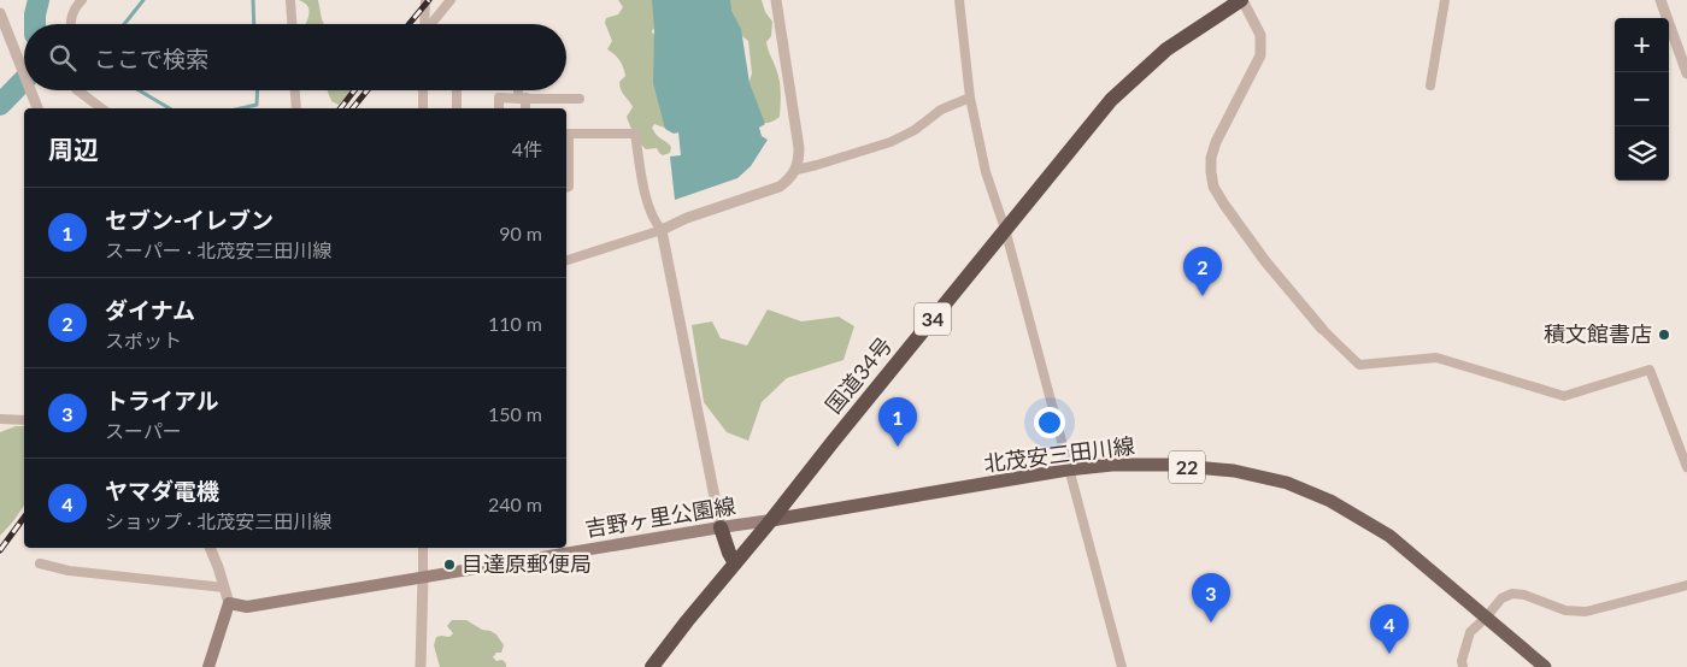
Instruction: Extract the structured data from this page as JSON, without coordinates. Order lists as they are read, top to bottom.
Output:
{
  "streets": {
    "highway": ["34", "国道34号"],
    "main road": ["北茂安三田川線", "22", "吉野ヶ里公園線"]
  },
  "crossings": [
    ["国道34号", "北茂安三田川線"],
    ["国道34号", "吉野ヶ里公園線"],
    ["北茂安三田川線", "吉野ヶ里公園線"]
  ],
  "places": ["積文館書店", "目達原郵便局"],
  "page": {
    "map_buttons": ["+", "−"],
    "search": "ここで検索",
    "heading": ["周辺", "4件"],
    "list": [
      {
        "mark": "1",
        "name": "セブン-イレブン",
        "note": "スーパー · 北茂安三田川線",
        "value": "90 m"
      },
      {
        "mark": "2",
        "name": "ダイナム",
        "note": "スポット",
        "value": "110 m"
      },
      {
        "mark": "3",
        "name": "トライアル",
        "note": "スーパー",
        "value": "150 m"
      },
      {
        "mark": "4",
        "name": "ヤマダ電機",
        "note": "ショップ · 北茂安三田川線",
        "value": "240 m"
      }
    ],
    "pins": [
      "2",
      "1",
      "3",
      "4"
    ]
  }
}
